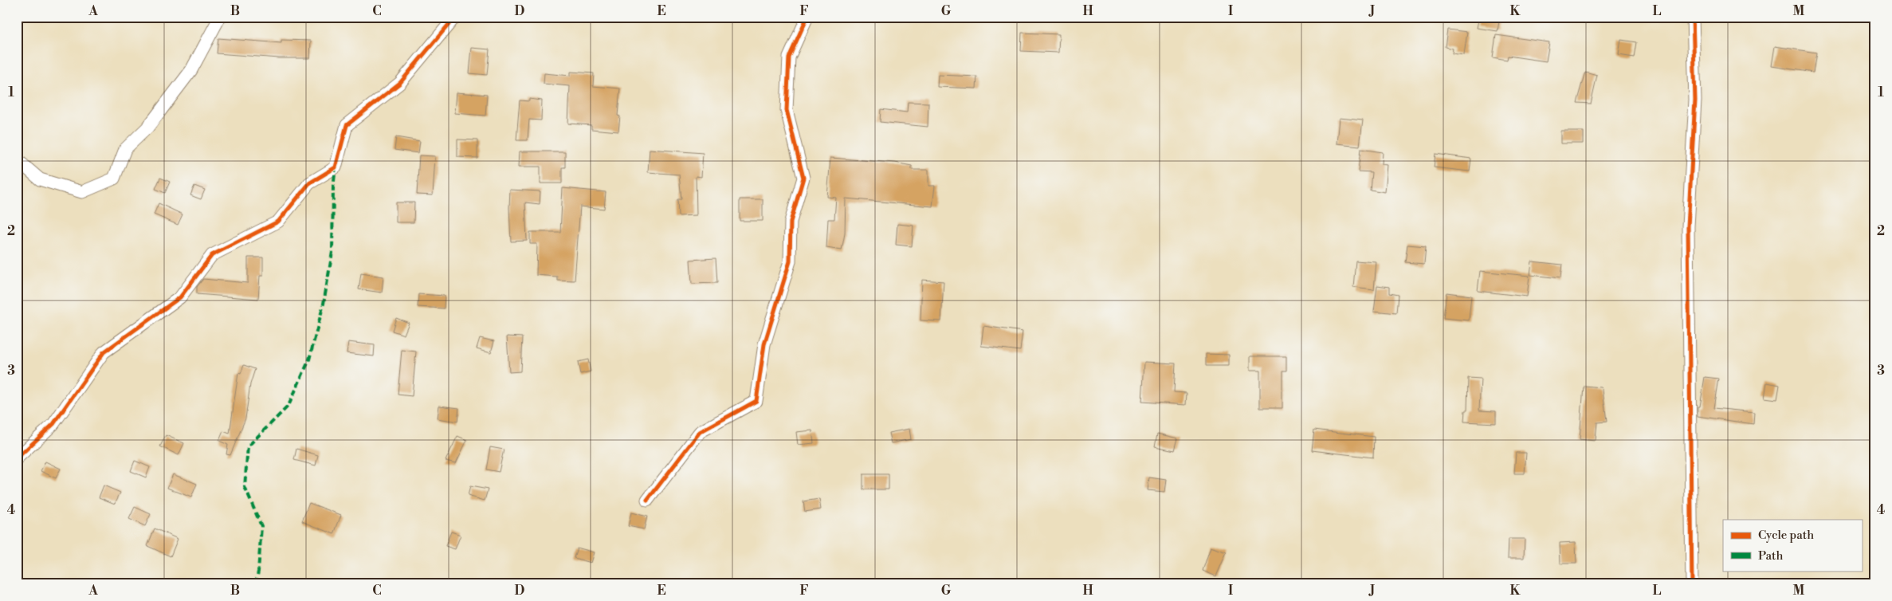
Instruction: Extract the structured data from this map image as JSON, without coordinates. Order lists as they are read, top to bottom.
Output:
{
  "legend": ["Cycle path", "Path"],
  "grid": {
    "columns": [
      "A",
      "B",
      "C",
      "D",
      "E",
      "F",
      "G",
      "H",
      "I",
      "J",
      "K",
      "L",
      "M"
    ],
    "rows": [
      "1",
      "2",
      "3",
      "4"
    ]
  }
}
